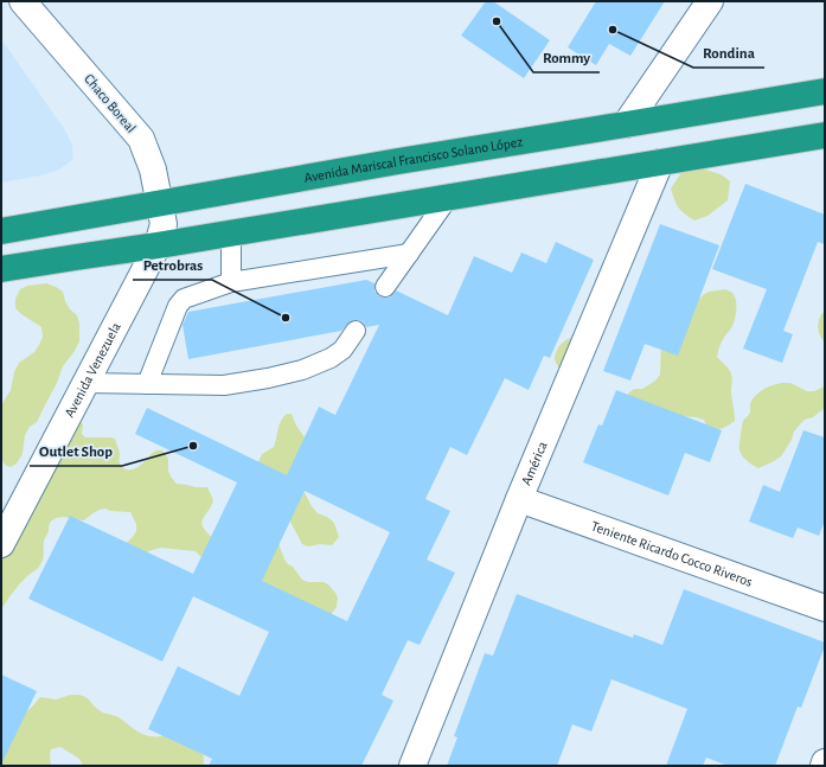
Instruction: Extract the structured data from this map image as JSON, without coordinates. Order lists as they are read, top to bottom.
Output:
{
  "streets": {
    "highway": ["Avenida Mariscal Francisco Solano López"],
    "street": [
      "Chaco Boreal",
      "Avenida Venezuela",
      "América",
      "Teniente Ricardo Cocco Riveros"
    ]
  },
  "crossings": [
    ["Chaco Boreal", "Avenida Mariscal Francisco Solano López"],
    ["Chaco Boreal", "Avenida Venezuela"],
    ["Avenida Mariscal Francisco Solano López", "Avenida Venezuela"],
    ["Avenida Mariscal Francisco Solano López", "América"],
    ["América", "Teniente Ricardo Cocco Riveros"]
  ],
  "places": [
    "Rommy",
    "Rondina",
    "Petrobras",
    "Outlet Shop"
  ]
}
